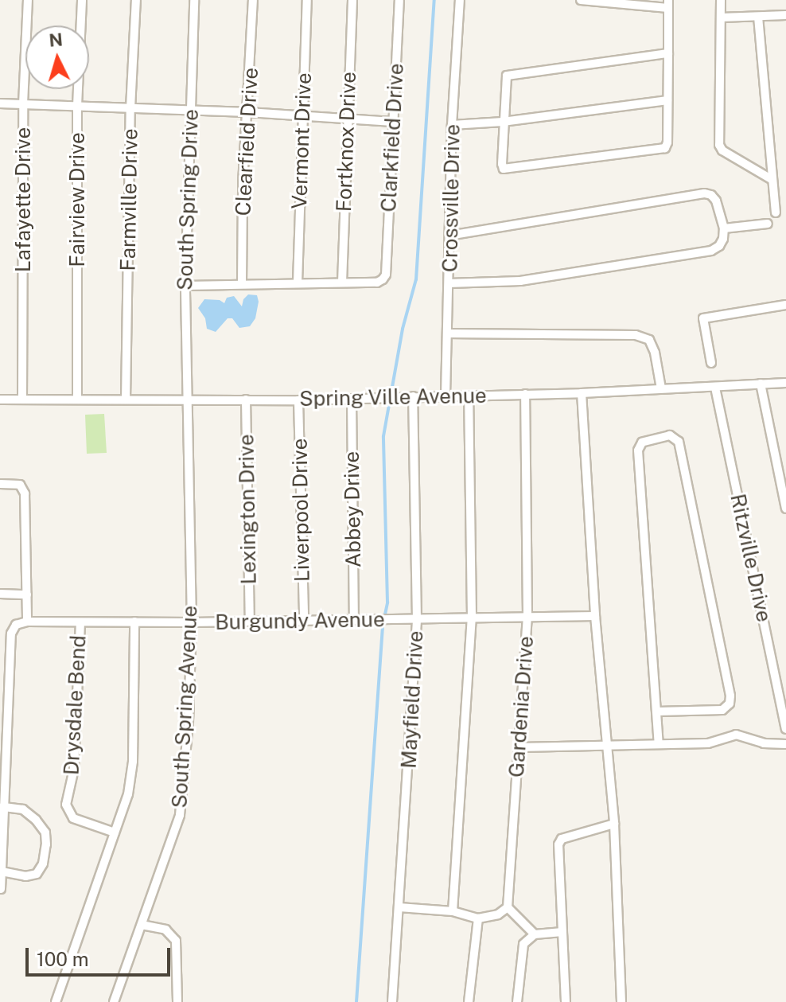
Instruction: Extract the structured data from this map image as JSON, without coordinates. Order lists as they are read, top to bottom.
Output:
{
  "streets": {
    "street": [
      "Clarkfield Drive",
      "Vermont Drive",
      "Clearfield Drive",
      "Fortknox Drive",
      "Crossville Drive",
      "Lafayette Drive",
      "Fairview Drive",
      "Farmville Drive",
      "South Spring Drive",
      "Spring Ville Avenue",
      "Lexington Drive",
      "Abbey Drive",
      "Liverpool Drive",
      "Ritzville Drive",
      "Burgundy Avenue",
      "Mayfield Drive",
      "Drysdale Bend",
      "South Spring Avenue",
      "Gardenia Drive"
    ]
  },
  "crossings": [
    ["Clarkfield Drive", "Fortknox Drive"],
    ["Crossville Drive", "Spring Ville Avenue"],
    ["Lafayette Drive", "Spring Ville Avenue"],
    ["Fairview Drive", "Spring Ville Avenue"],
    ["Farmville Drive", "Spring Ville Avenue"],
    ["South Spring Drive", "Spring Ville Avenue"],
    ["South Spring Drive", "South Spring Avenue"],
    ["Spring Ville Avenue", "Lexington Drive"],
    ["Spring Ville Avenue", "Abbey Drive"],
    ["Spring Ville Avenue", "Liverpool Drive"],
    ["Spring Ville Avenue", "Ritzville Drive"],
    ["Spring Ville Avenue", "Mayfield Drive"],
    ["Spring Ville Avenue", "South Spring Avenue"],
    ["Spring Ville Avenue", "Gardenia Drive"],
    ["Lexington Drive", "Burgundy Avenue"],
    ["Abbey Drive", "Burgundy Avenue"],
    ["Liverpool Drive", "Burgundy Avenue"],
    ["Burgundy Avenue", "Mayfield Drive"],
    ["Burgundy Avenue", "Drysdale Bend"],
    ["Burgundy Avenue", "South Spring Avenue"],
    ["Burgundy Avenue", "Gardenia Drive"]
  ],
  "scale_bar": "100 m",
  "north": "top"
}
